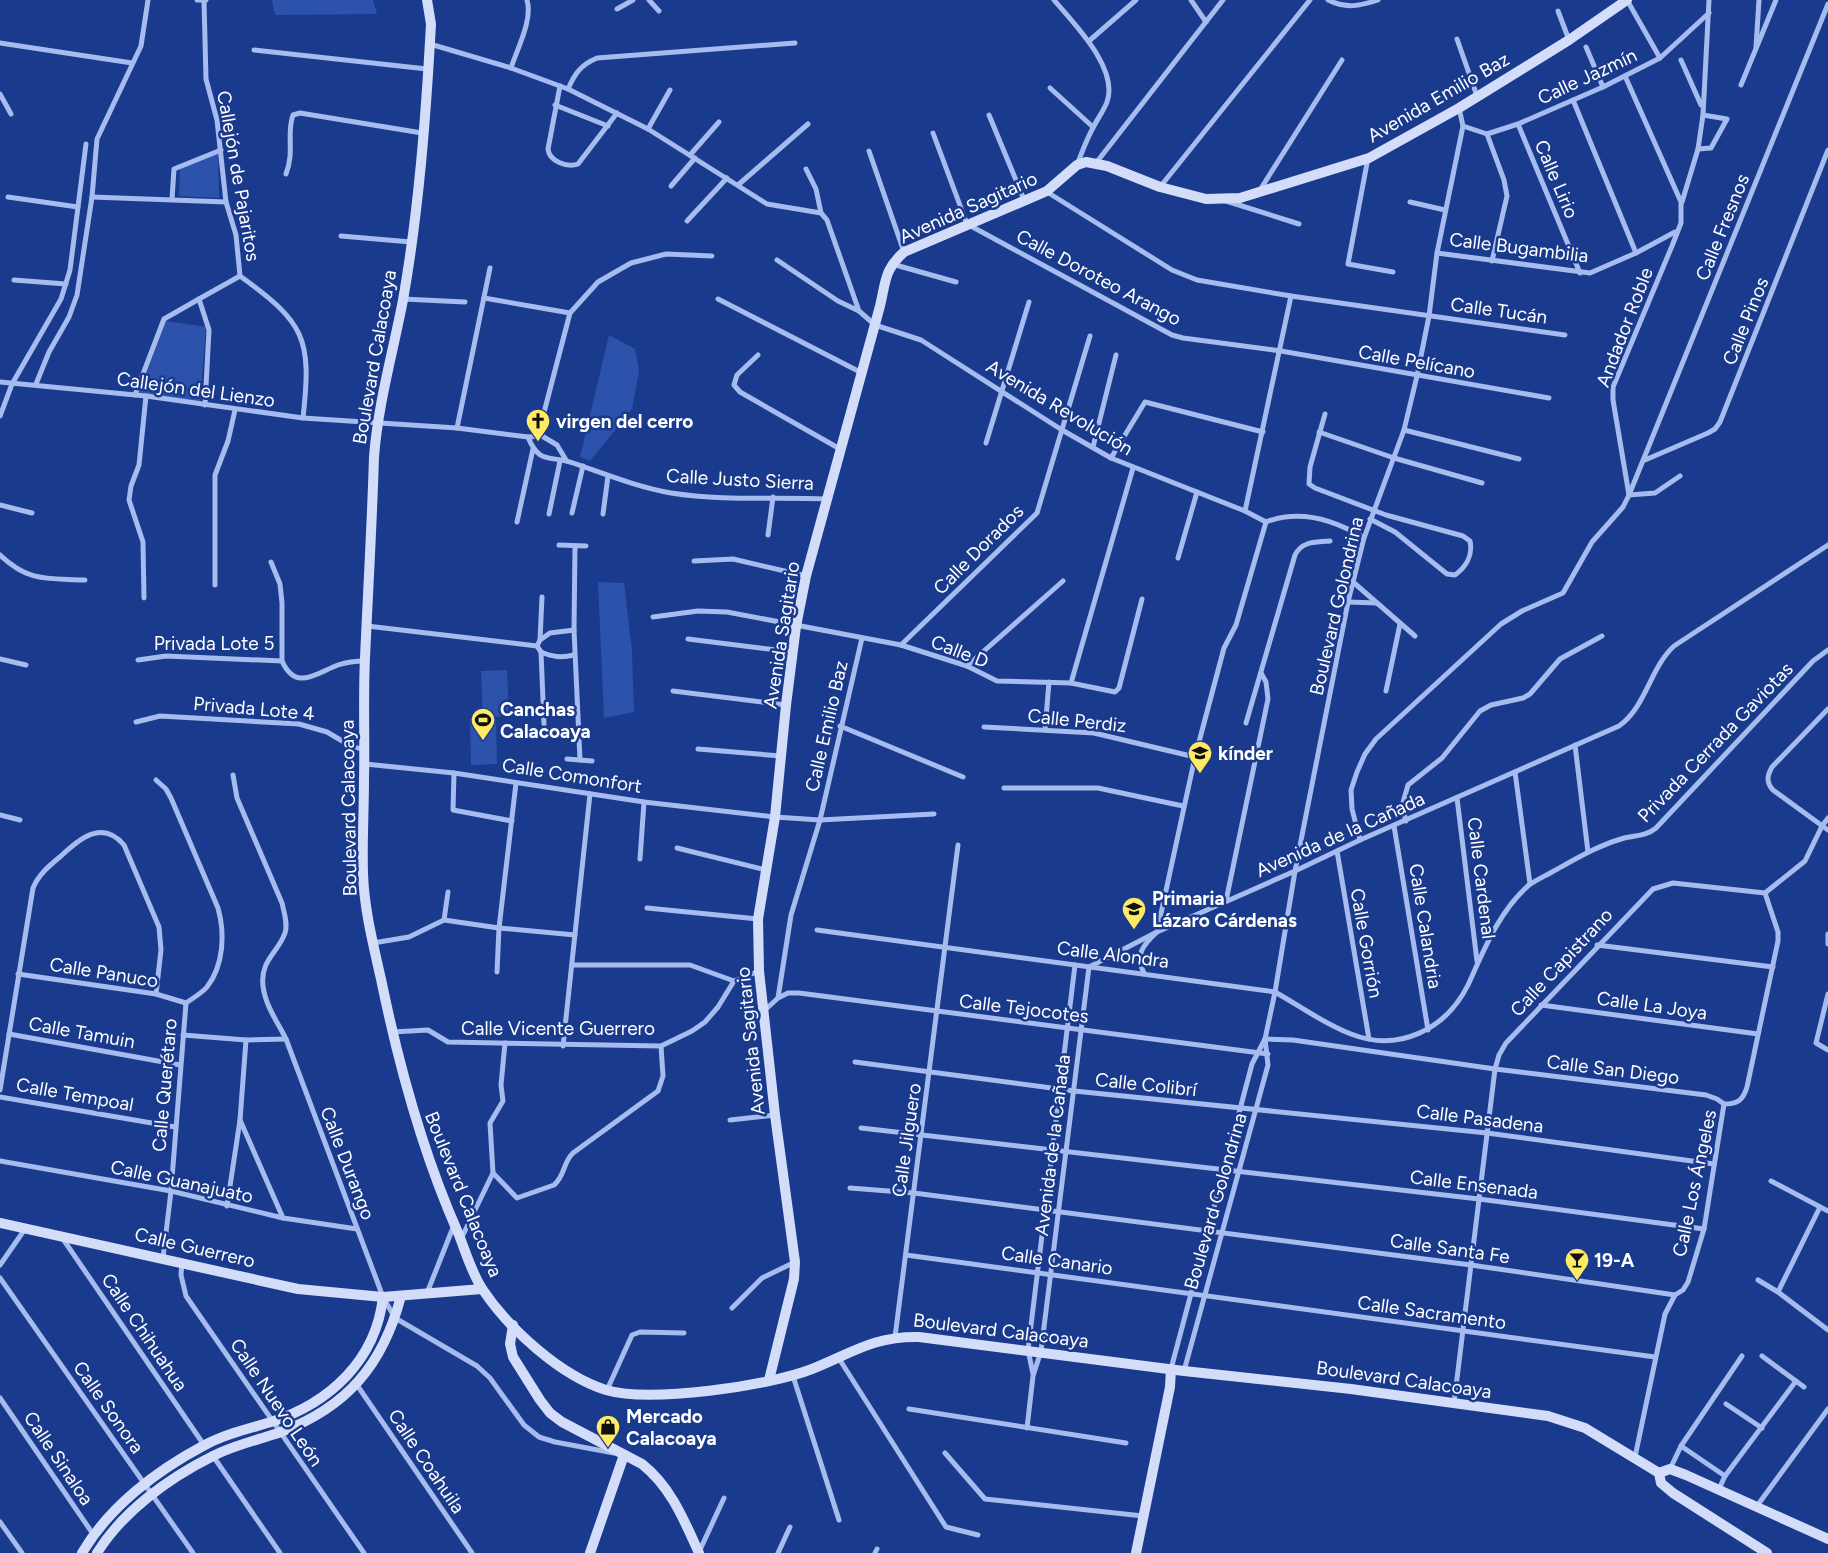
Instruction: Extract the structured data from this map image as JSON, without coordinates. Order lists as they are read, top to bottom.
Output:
{
  "streets": {
    "street": [
      "Calle Jazmín",
      "Avenida Emilio Baz",
      "Callejón de Pajaritos",
      "Calle Lirio",
      "Avenida Sagitario",
      "Calle Fresnos",
      "Calle Bugambilia",
      "Calle Doroteo Arango",
      "Calle Tucán",
      "Calle Pinos",
      "Andador Roble",
      "Boulevard Calacoaya",
      "Calle Pelícano",
      "Callejón del Lienzo",
      "Avenida Revolución",
      "Calle Justo Sierra",
      "Calle Dorados",
      "Boulevard Golondrina",
      "Privada Lote 5",
      "Calle D",
      "Privada Lote 4",
      "Calle Perdiz",
      "Calle Emilio Baz",
      "Privada Cerrada Gaviotas",
      "Calle Comonfort",
      "Avenida de la Cañada",
      "Calle Cardenal",
      "Calle Calandria",
      "Calle Gorrión",
      "Calle Alondra",
      "Calle Capistrano",
      "Calle Panuco",
      "Calle La Joya",
      "Calle Tejocotes",
      "Calle Vicente Guerrero",
      "Calle Tamuin",
      "Calle San Diego",
      "Calle Colibrí",
      "Calle Querétaro",
      "Calle Tempoal",
      "Calle Pasadena",
      "Calle Jilguero",
      "Calle Durango",
      "Calle Guanajuato",
      "Calle Los Ángeles",
      "Calle Ensenada",
      "Calle Guerrero",
      "Calle Santa Fe",
      "Calle Canario",
      "Calle Sacramento",
      "Calle Chihuahua",
      "Calle Nuevo León",
      "Calle Sonora",
      "Calle Sinaloa",
      "Calle Coahuila"
    ]
  },
  "crossings": [
    ["Calle Jazmín", "Calle Lirio"],
    ["Callejón de Pajaritos", "Callejón del Lienzo"],
    ["Calle Lirio", "Calle Bugambilia"],
    ["Avenida Sagitario", "Calle Doroteo Arango"],
    ["Avenida Sagitario", "Calle Tucán"],
    ["Avenida Sagitario", "Boulevard Calacoaya"],
    ["Avenida Sagitario", "Avenida Revolución"],
    ["Avenida Sagitario", "Calle Justo Sierra"],
    ["Avenida Sagitario", "Calle D"],
    ["Avenida Sagitario", "Calle Comonfort"],
    ["Calle Fresnos", "Calle Pinos"],
    ["Calle Fresnos", "Andador Roble"],
    ["Calle Fresnos", "Avenida de la Cañada"],
    ["Calle Bugambilia", "Andador Roble"],
    ["Calle Bugambilia", "Boulevard Golondrina"],
    ["Calle Doroteo Arango", "Calle Pelícano"],
    ["Calle Tucán", "Boulevard Golondrina"],
    ["Boulevard Calacoaya", "Callejón del Lienzo"],
    ["Boulevard Calacoaya", "Boulevard Golondrina"],
    ["Boulevard Calacoaya", "Privada Lote 4"],
    ["Boulevard Calacoaya", "Calle Comonfort"],
    ["Boulevard Calacoaya", "Avenida de la Cañada"],
    ["Boulevard Calacoaya", "Calle Capistrano"],
    ["Boulevard Calacoaya", "Calle Vicente Guerrero"],
    ["Boulevard Calacoaya", "Calle Jilguero"],
    ["Boulevard Calacoaya", "Calle Los Ángeles"],
    ["Boulevard Calacoaya", "Calle Guerrero"],
    ["Calle Pelícano", "Boulevard Golondrina"],
    ["Avenida Revolución", "Calle Dorados"],
    ["Calle Dorados", "Calle D"],
    ["Boulevard Golondrina", "Avenida de la Cañada"],
    ["Boulevard Golondrina", "Calle Alondra"],
    ["Boulevard Golondrina", "Calle Tejocotes"],
    ["Boulevard Golondrina", "Calle San Diego"],
    ["Boulevard Golondrina", "Calle Colibrí"],
    ["Boulevard Golondrina", "Calle Pasadena"],
    ["Boulevard Golondrina", "Calle Ensenada"],
    ["Boulevard Golondrina", "Calle Santa Fe"],
    ["Boulevard Golondrina", "Calle Canario"],
    ["Boulevard Golondrina", "Calle Sacramento"],
    ["Calle D", "Calle Emilio Baz"],
    ["Calle Emilio Baz", "Calle Comonfort"],
    ["Calle Emilio Baz", "Calle Tejocotes"],
    ["Avenida de la Cañada", "Calle Cardenal"],
    ["Avenida de la Cañada", "Calle Calandria"],
    ["Avenida de la Cañada", "Calle Gorrión"],
    ["Avenida de la Cañada", "Calle Alondra"],
    ["Avenida de la Cañada", "Calle Tejocotes"],
    ["Avenida de la Cañada", "Calle Colibrí"],
    ["Avenida de la Cañada", "Calle Ensenada"],
    ["Avenida de la Cañada", "Calle Santa Fe"],
    ["Avenida de la Cañada", "Calle Canario"],
    ["Calle Alondra", "Calle Jilguero"],
    ["Calle Capistrano", "Calle La Joya"],
    ["Calle Capistrano", "Calle San Diego"],
    ["Calle Capistrano", "Calle Pasadena"],
    ["Calle Capistrano", "Calle Los Ángeles"],
    ["Calle Capistrano", "Calle Ensenada"],
    ["Calle Capistrano", "Calle Santa Fe"],
    ["Calle Capistrano", "Calle Sacramento"],
    ["Calle Panuco", "Calle Querétaro"],
    ["Calle La Joya", "Calle Los Ángeles"],
    ["Calle Tejocotes", "Calle Jilguero"],
    ["Calle Tamuin", "Calle Querétaro"],
    ["Calle San Diego", "Calle Los Ángeles"],
    ["Calle Colibrí", "Calle Pasadena"],
    ["Calle Colibrí", "Calle Jilguero"],
    ["Calle Querétaro", "Calle Tempoal"],
    ["Calle Querétaro", "Calle Guanajuato"],
    ["Calle Querétaro", "Calle Guerrero"],
    ["Calle Pasadena", "Calle Los Ángeles"],
    ["Calle Jilguero", "Calle Ensenada"],
    ["Calle Jilguero", "Calle Santa Fe"],
    ["Calle Jilguero", "Calle Canario"],
    ["Calle Durango", "Calle Guanajuato"],
    ["Calle Durango", "Calle Guerrero"],
    ["Calle Los Ángeles", "Calle Ensenada"],
    ["Calle Los Ángeles", "Calle Santa Fe"],
    ["Calle Los Ángeles", "Calle Sacramento"],
    ["Calle Guerrero", "Calle Chihuahua"],
    ["Calle Guerrero", "Calle Nuevo León"],
    ["Calle Canario", "Calle Sacramento"]
  ],
  "places": {
    "church": ["virgen del cerro"],
    "sports": ["Canchas Calacoaya"],
    "school or university": ["kínder", "Primaria Lázaro Cárdenas"],
    "bar": ["19-A"],
    "shop": ["Mercado Calacoaya"]
  }
}
